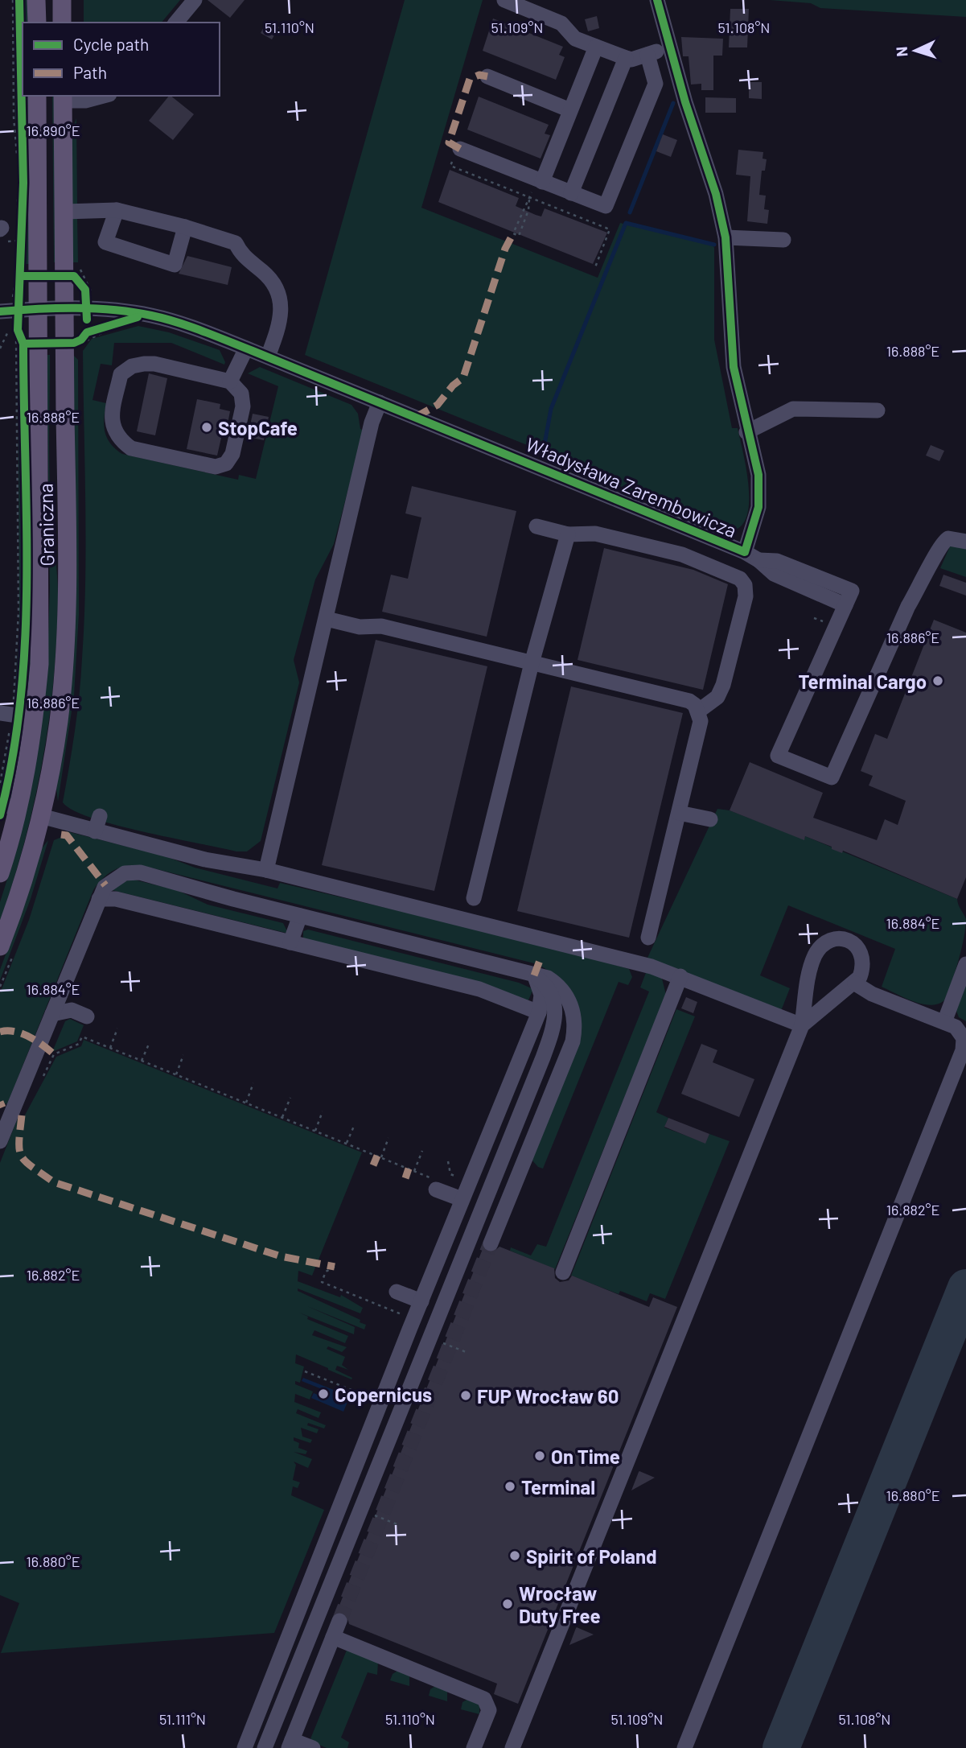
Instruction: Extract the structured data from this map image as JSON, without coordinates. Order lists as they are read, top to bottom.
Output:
{
  "streets": {
    "main road": ["Graniczna"],
    "street": ["Władysława Zarembowicza"]
  },
  "crossings": [
    ["Władysława Zarembowicza", "Graniczna"]
  ],
  "places": [
    "StopCafe",
    "Terminal Cargo",
    "Copernicus",
    "FUP Wrocław 60",
    "On Time",
    "Terminal",
    "Spirit of Poland",
    "Wrocław Duty Free"
  ],
  "legend": ["Cycle path", "Path"],
  "north": "left",
  "coordinates": [
    "51.110°N",
    "51.109°N",
    "51.108°N",
    "16.890°E",
    "16.888°E",
    "16.886°E",
    "16.884°E",
    "16.882°E",
    "16.880°E",
    "51.111°N"
  ]
}
